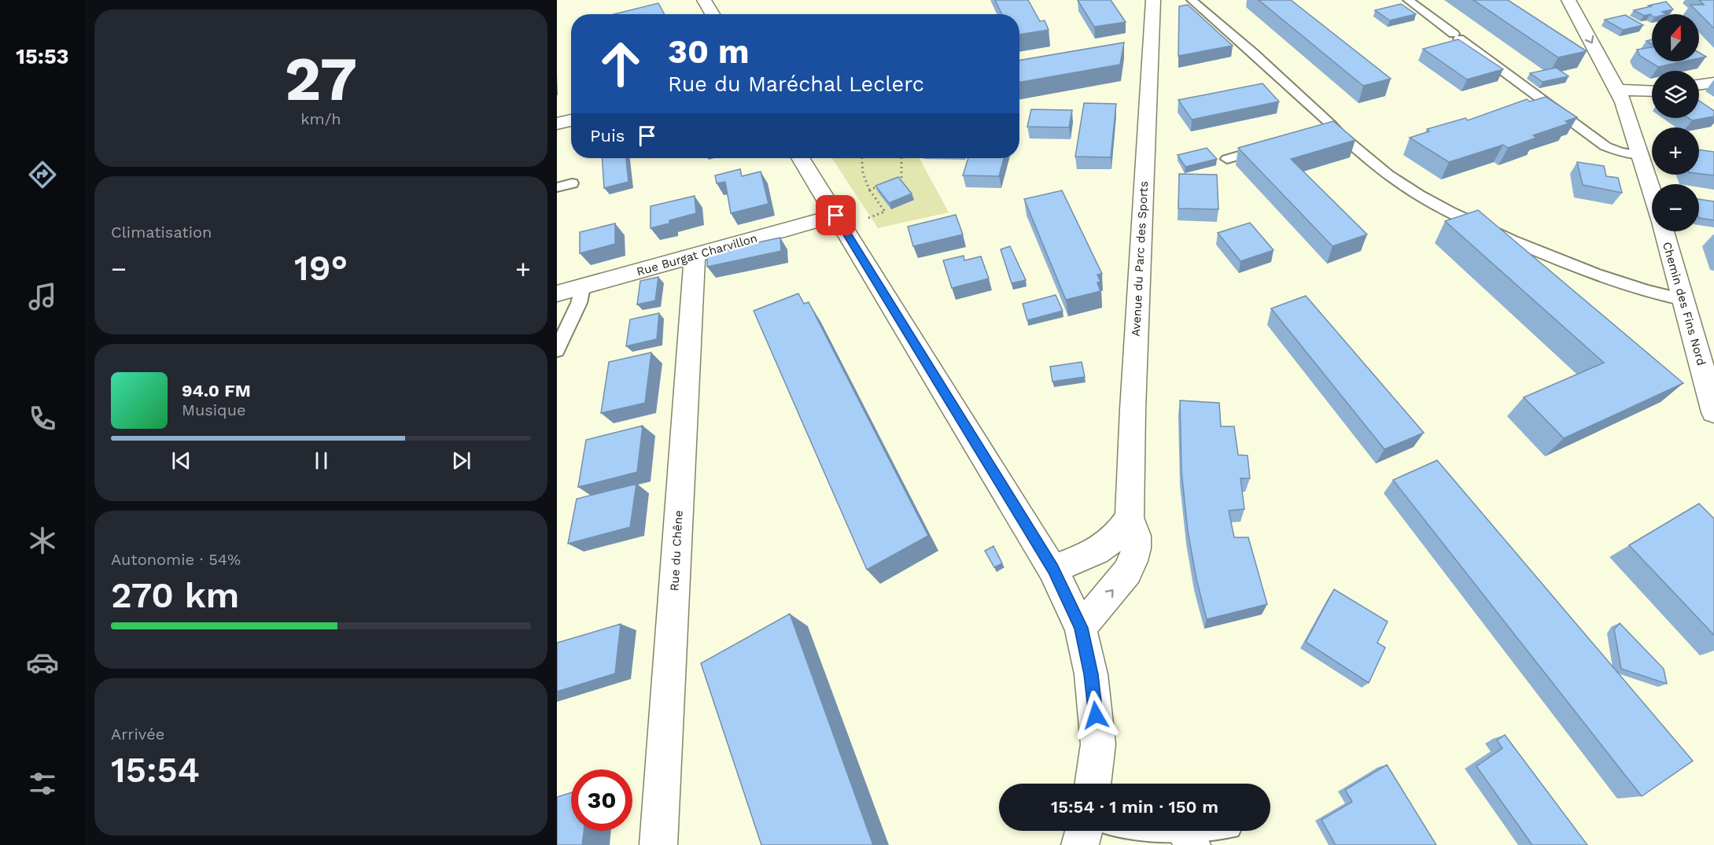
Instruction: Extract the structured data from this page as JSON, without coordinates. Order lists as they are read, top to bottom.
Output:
{
  "streets": {
    "street": [
      "Rue Burgat Charvillon",
      "Avenue du Parc des Sports",
      "Chemin des Fins Nord",
      "Rue du Chêne"
    ]
  },
  "crossings": [
    ["Rue Burgat Charvillon", "Rue du Chêne"]
  ],
  "north": "top",
  "page": {
    "tabs": "15:53",
    "tile": [
      ["27", "km/h"],
      "Climatisation",
      ["Autonomie · 54%", "270 km"],
      ["Arrivée", "15:54"]
    ],
    "map_buttons": ["+", "−"],
    "turn": ["30 m", "Rue du Maréchal Leclerc"],
    "then": "Puis",
    "heat": ["−", "19°", "+"],
    "song": ["94.0 FM", "Musique"],
    "limit": "30",
    "trip": "15:54 · 1 min · 150 m"
  }
}
